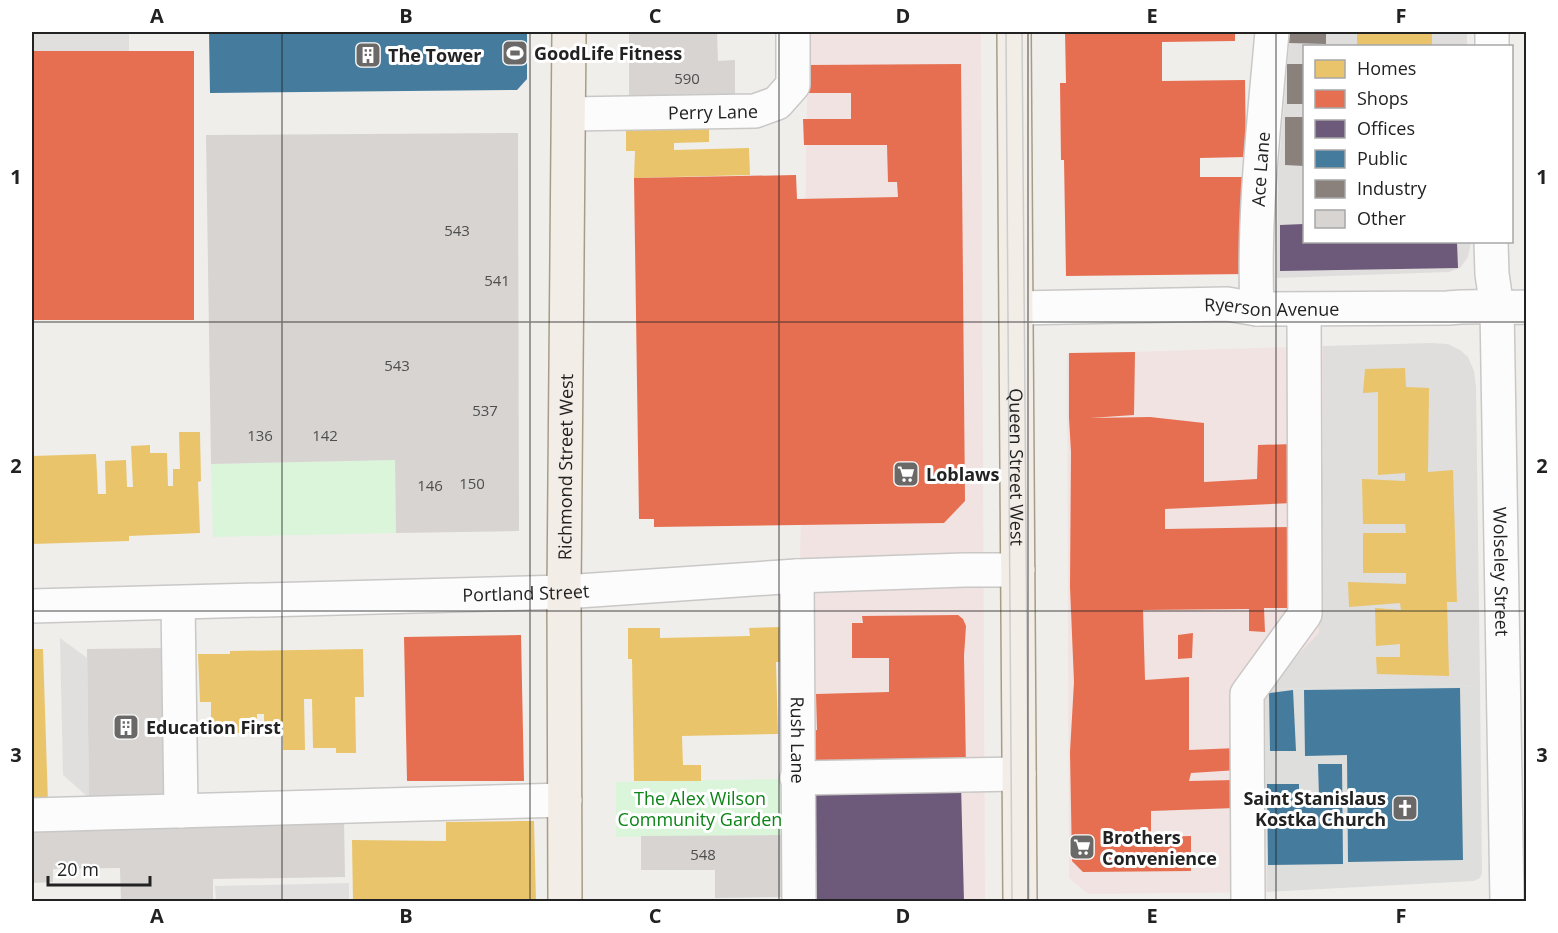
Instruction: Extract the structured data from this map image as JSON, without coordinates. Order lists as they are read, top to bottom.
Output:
{
  "streets": {
    "main road": ["Queen Street West", "Richmond Street West"],
    "street": [
      "Perry Lane",
      "Ace Lane",
      "Ryerson Avenue",
      "Wolseley Street",
      "Portland Street",
      "Rush Lane"
    ]
  },
  "crossings": [
    ["Perry Lane", "Richmond Street West"],
    ["Ace Lane", "Ryerson Avenue"],
    ["Ryerson Avenue", "Queen Street West"],
    ["Ryerson Avenue", "Wolseley Street"],
    ["Queen Street West", "Portland Street"],
    ["Richmond Street West", "Portland Street"],
    ["Portland Street", "Rush Lane"]
  ],
  "parks": ["The Alex Wilson Community Garden"],
  "places": {
    "sports": ["GoodLife Fitness"],
    "building": ["The Tower", "Education First"],
    "supermarket": ["Loblaws", "Brothers Convenience"],
    "church": ["Saint Stanislaus Kostka Church"]
  },
  "house_numbers": [
    "590",
    "543",
    "541",
    "543",
    "537",
    "136",
    "142",
    "150",
    "146",
    "548"
  ],
  "legend": [
    "Homes",
    "Shops",
    "Offices",
    "Public",
    "Industry",
    "Other"
  ],
  "scale_bar": "20 m",
  "grid": {
    "columns": [
      "A",
      "B",
      "C",
      "D",
      "E",
      "F"
    ],
    "rows": ["1", "2", "3"]
  }
}
